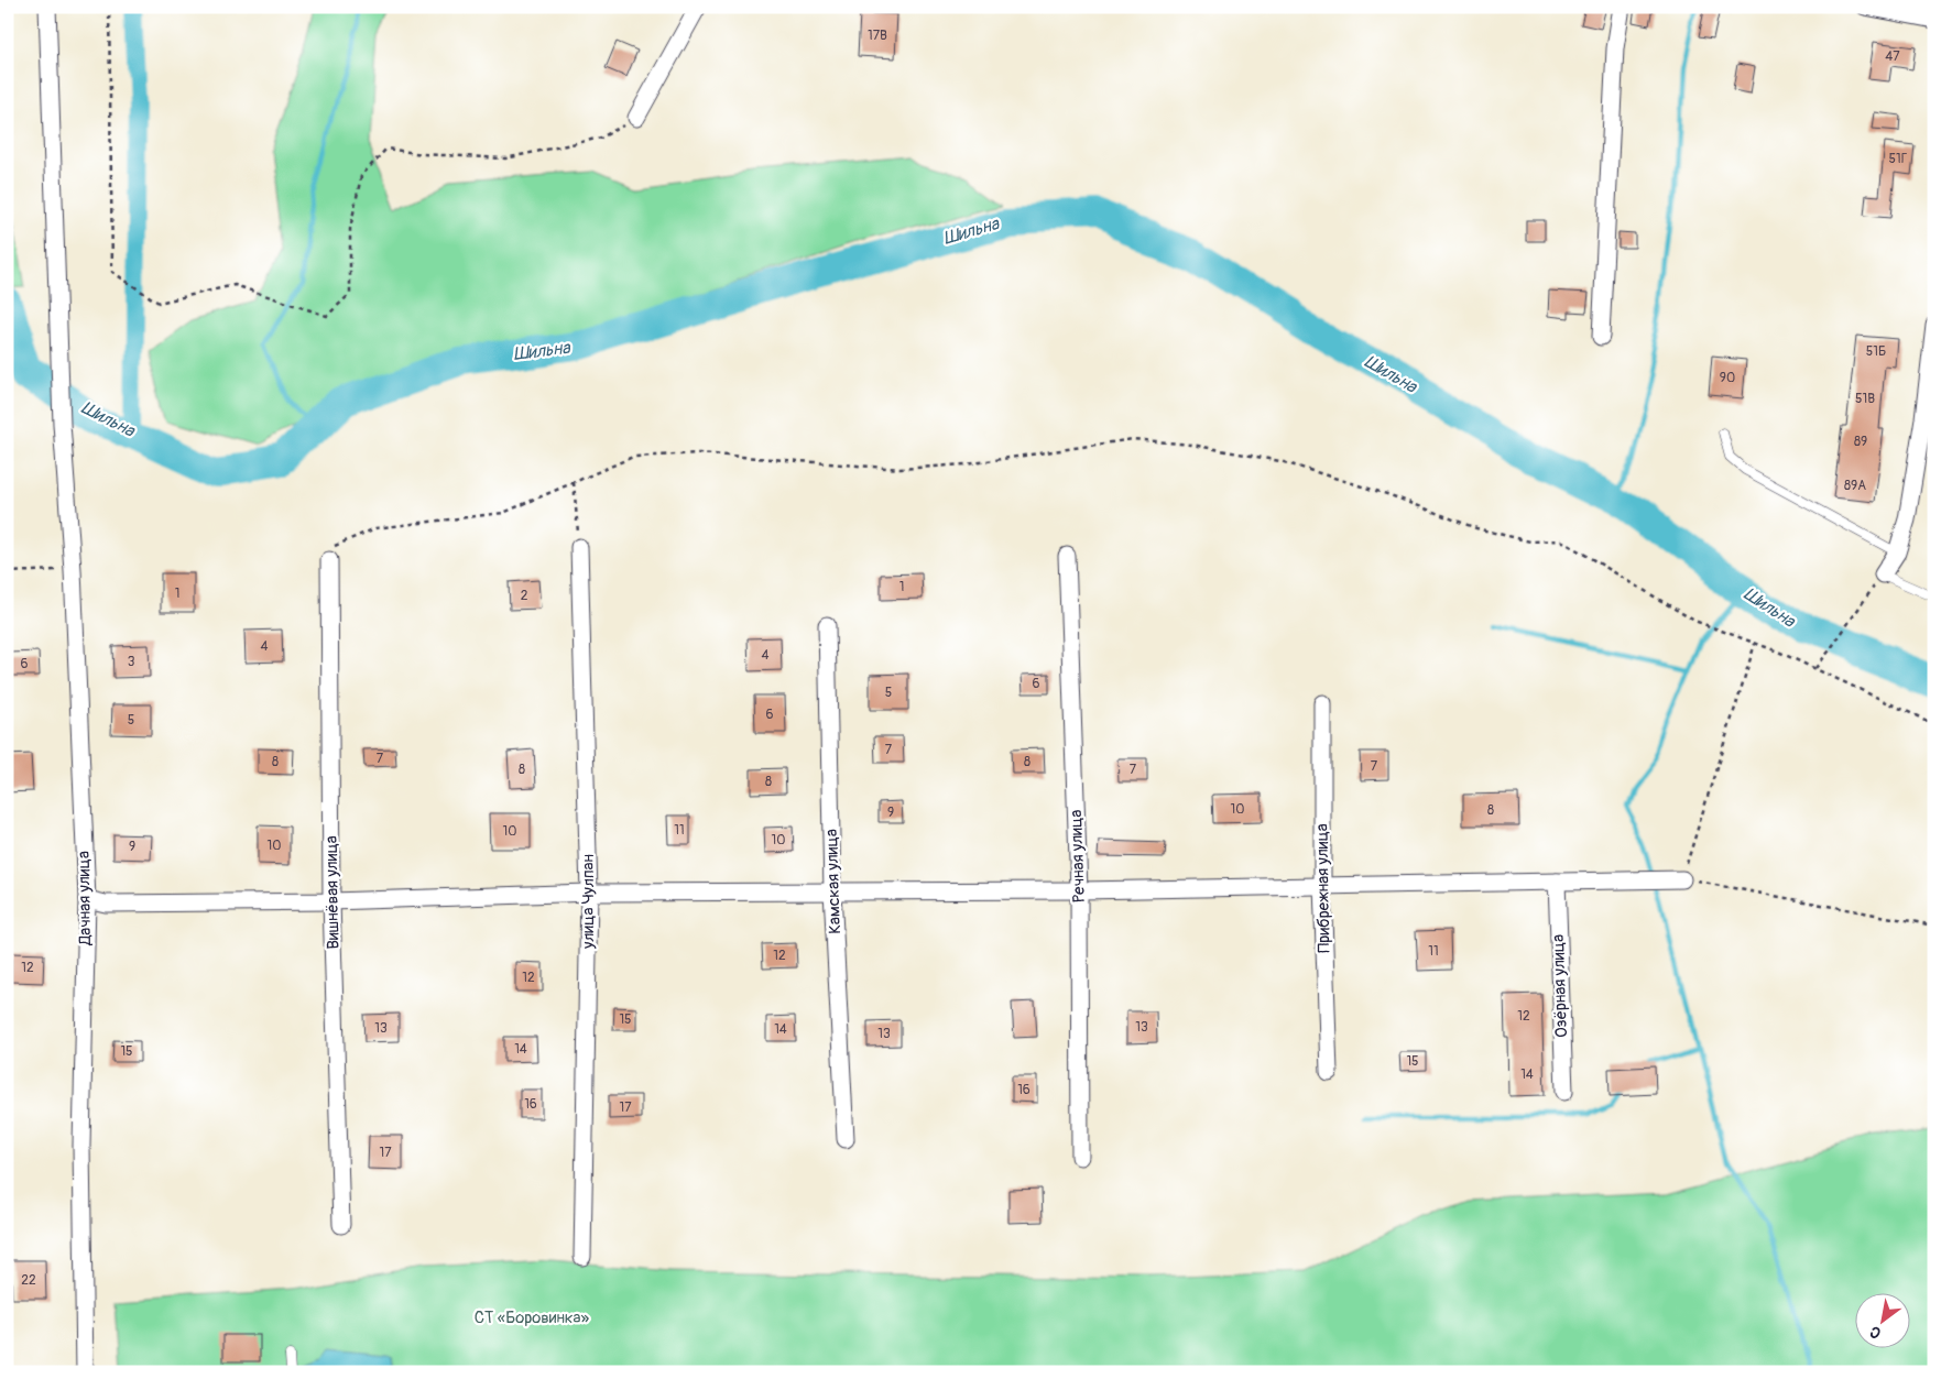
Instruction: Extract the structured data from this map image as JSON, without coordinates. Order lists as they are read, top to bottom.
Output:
{
  "streets": {
    "street": [
      "Речная улица",
      "Камская улица",
      "Прибрежная улица",
      "Вишнёвая улица",
      "Дачная улица",
      "улица Чулпан",
      "Озёрная улица"
    ]
  },
  "water": ["Шильна"],
  "parks": ["СТ «Боровинка»"],
  "house_numbers": [
    "17В",
    "47",
    "51Г",
    "51Б",
    "90",
    "51В",
    "89",
    "89А",
    "1",
    "1",
    "2",
    "4",
    "4",
    "3",
    "6",
    "6",
    "5",
    "6",
    "5",
    "7",
    "7",
    "8",
    "8",
    "7",
    "8",
    "7",
    "8",
    "10",
    "8",
    "9",
    "11",
    "10",
    "10",
    "10",
    "9",
    "11",
    "12",
    "12",
    "12",
    "12",
    "15",
    "13",
    "13",
    "14",
    "13",
    "14",
    "15",
    "15",
    "14",
    "16",
    "16",
    "17",
    "17",
    "22"
  ],
  "north": "bottom left"
}
